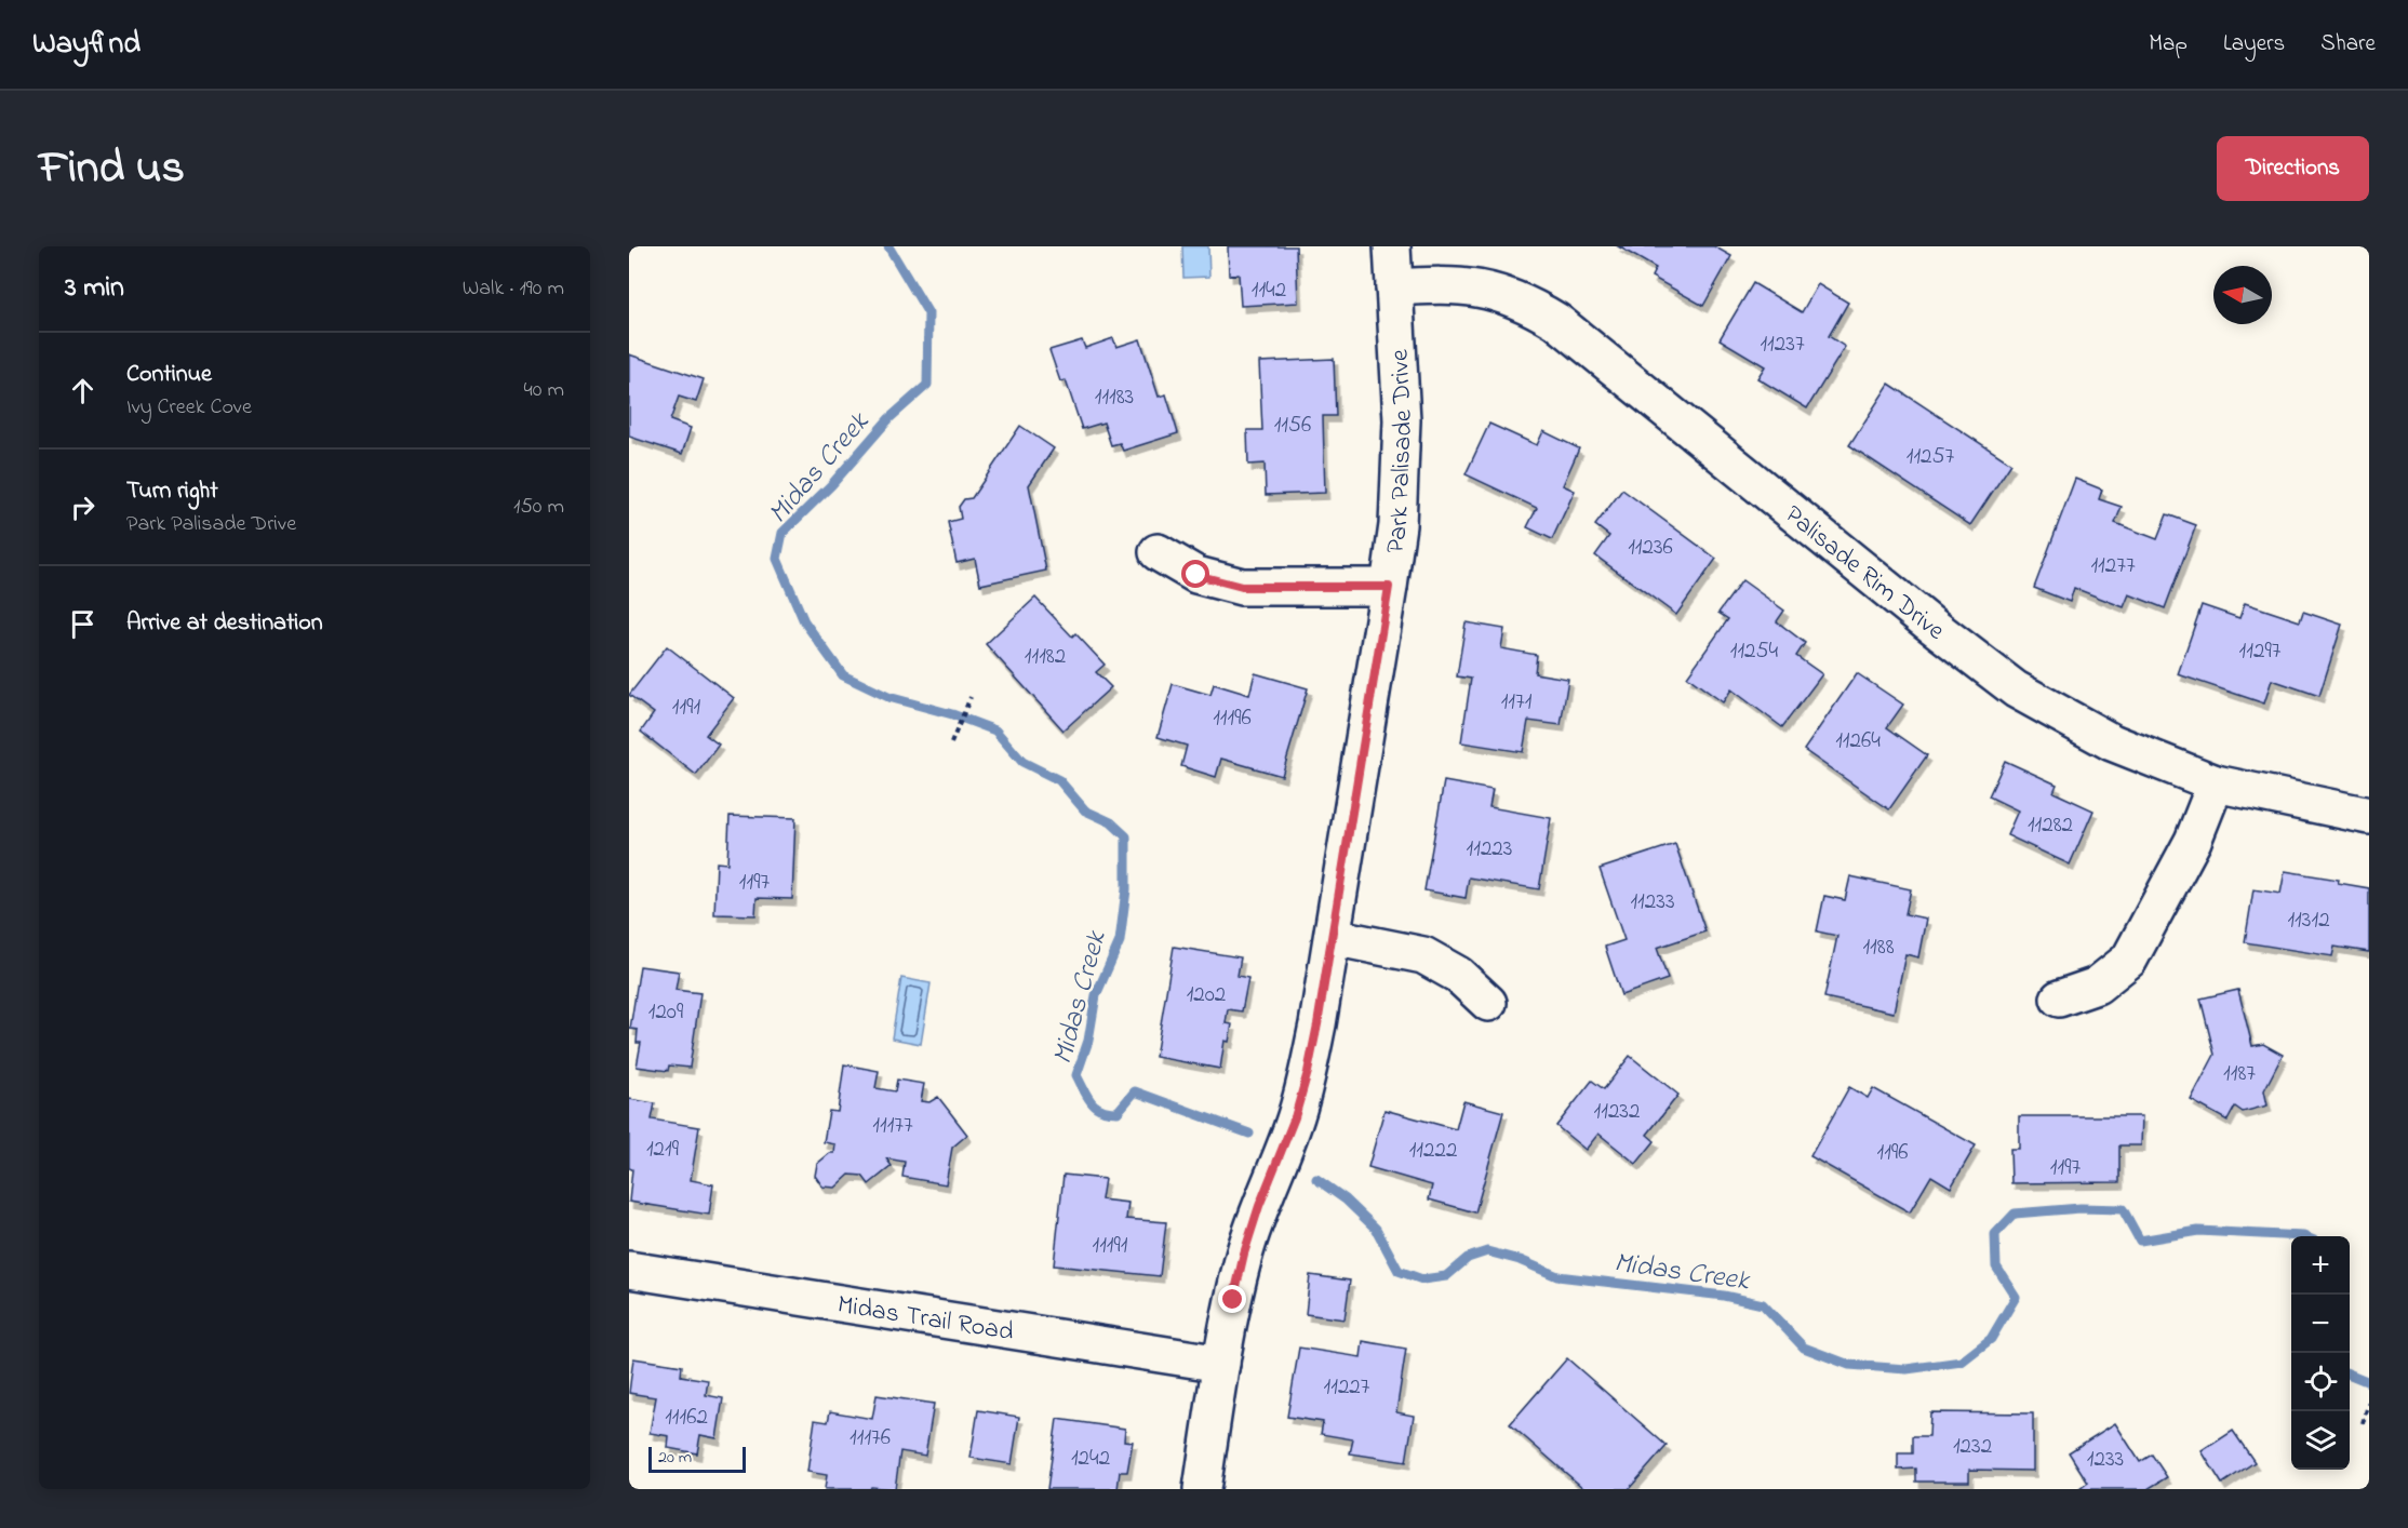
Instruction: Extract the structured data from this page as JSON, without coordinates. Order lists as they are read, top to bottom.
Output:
{
  "streets": {
    "street": ["Park Palisade Drive", "Palisade Rim Drive", "Midas Trail Road"]
  },
  "crossings": [
    ["Park Palisade Drive", "Palisade Rim Drive"],
    ["Park Palisade Drive", "Midas Trail Road"]
  ],
  "water": ["Midas Creek"],
  "house_numbers": [
    "1142",
    "11237",
    "11183",
    "1156",
    "11257",
    "11236",
    "11277",
    "11254",
    "11297",
    "11182",
    "1171",
    "1191",
    "11196",
    "11264",
    "11282",
    "11223",
    "1197",
    "11233",
    "11312",
    "1188",
    "1202",
    "1209",
    "1187",
    "11232",
    "11177",
    "1219",
    "11222",
    "1196",
    "1197",
    "11191",
    "11227",
    "11162",
    "11176",
    "1232",
    "1242",
    "1233"
  ],
  "scale_bar": "20 m",
  "north": "left",
  "page": {
    "header": "Wayfind",
    "nav": ["Map", "Layers", "Share"],
    "title": "Find us",
    "buttons": "Directions",
    "heading": ["3 min", "Walk · 190 m"],
    "list": [
      ["Continue", "Ivy Creek Cove", "40 m"],
      ["Turn right", "Park Palisade Drive", "150 m"],
      "Arrive at destination"
    ],
    "map_buttons": ["+", "−"],
    "scale": "20 m"
  }
}
